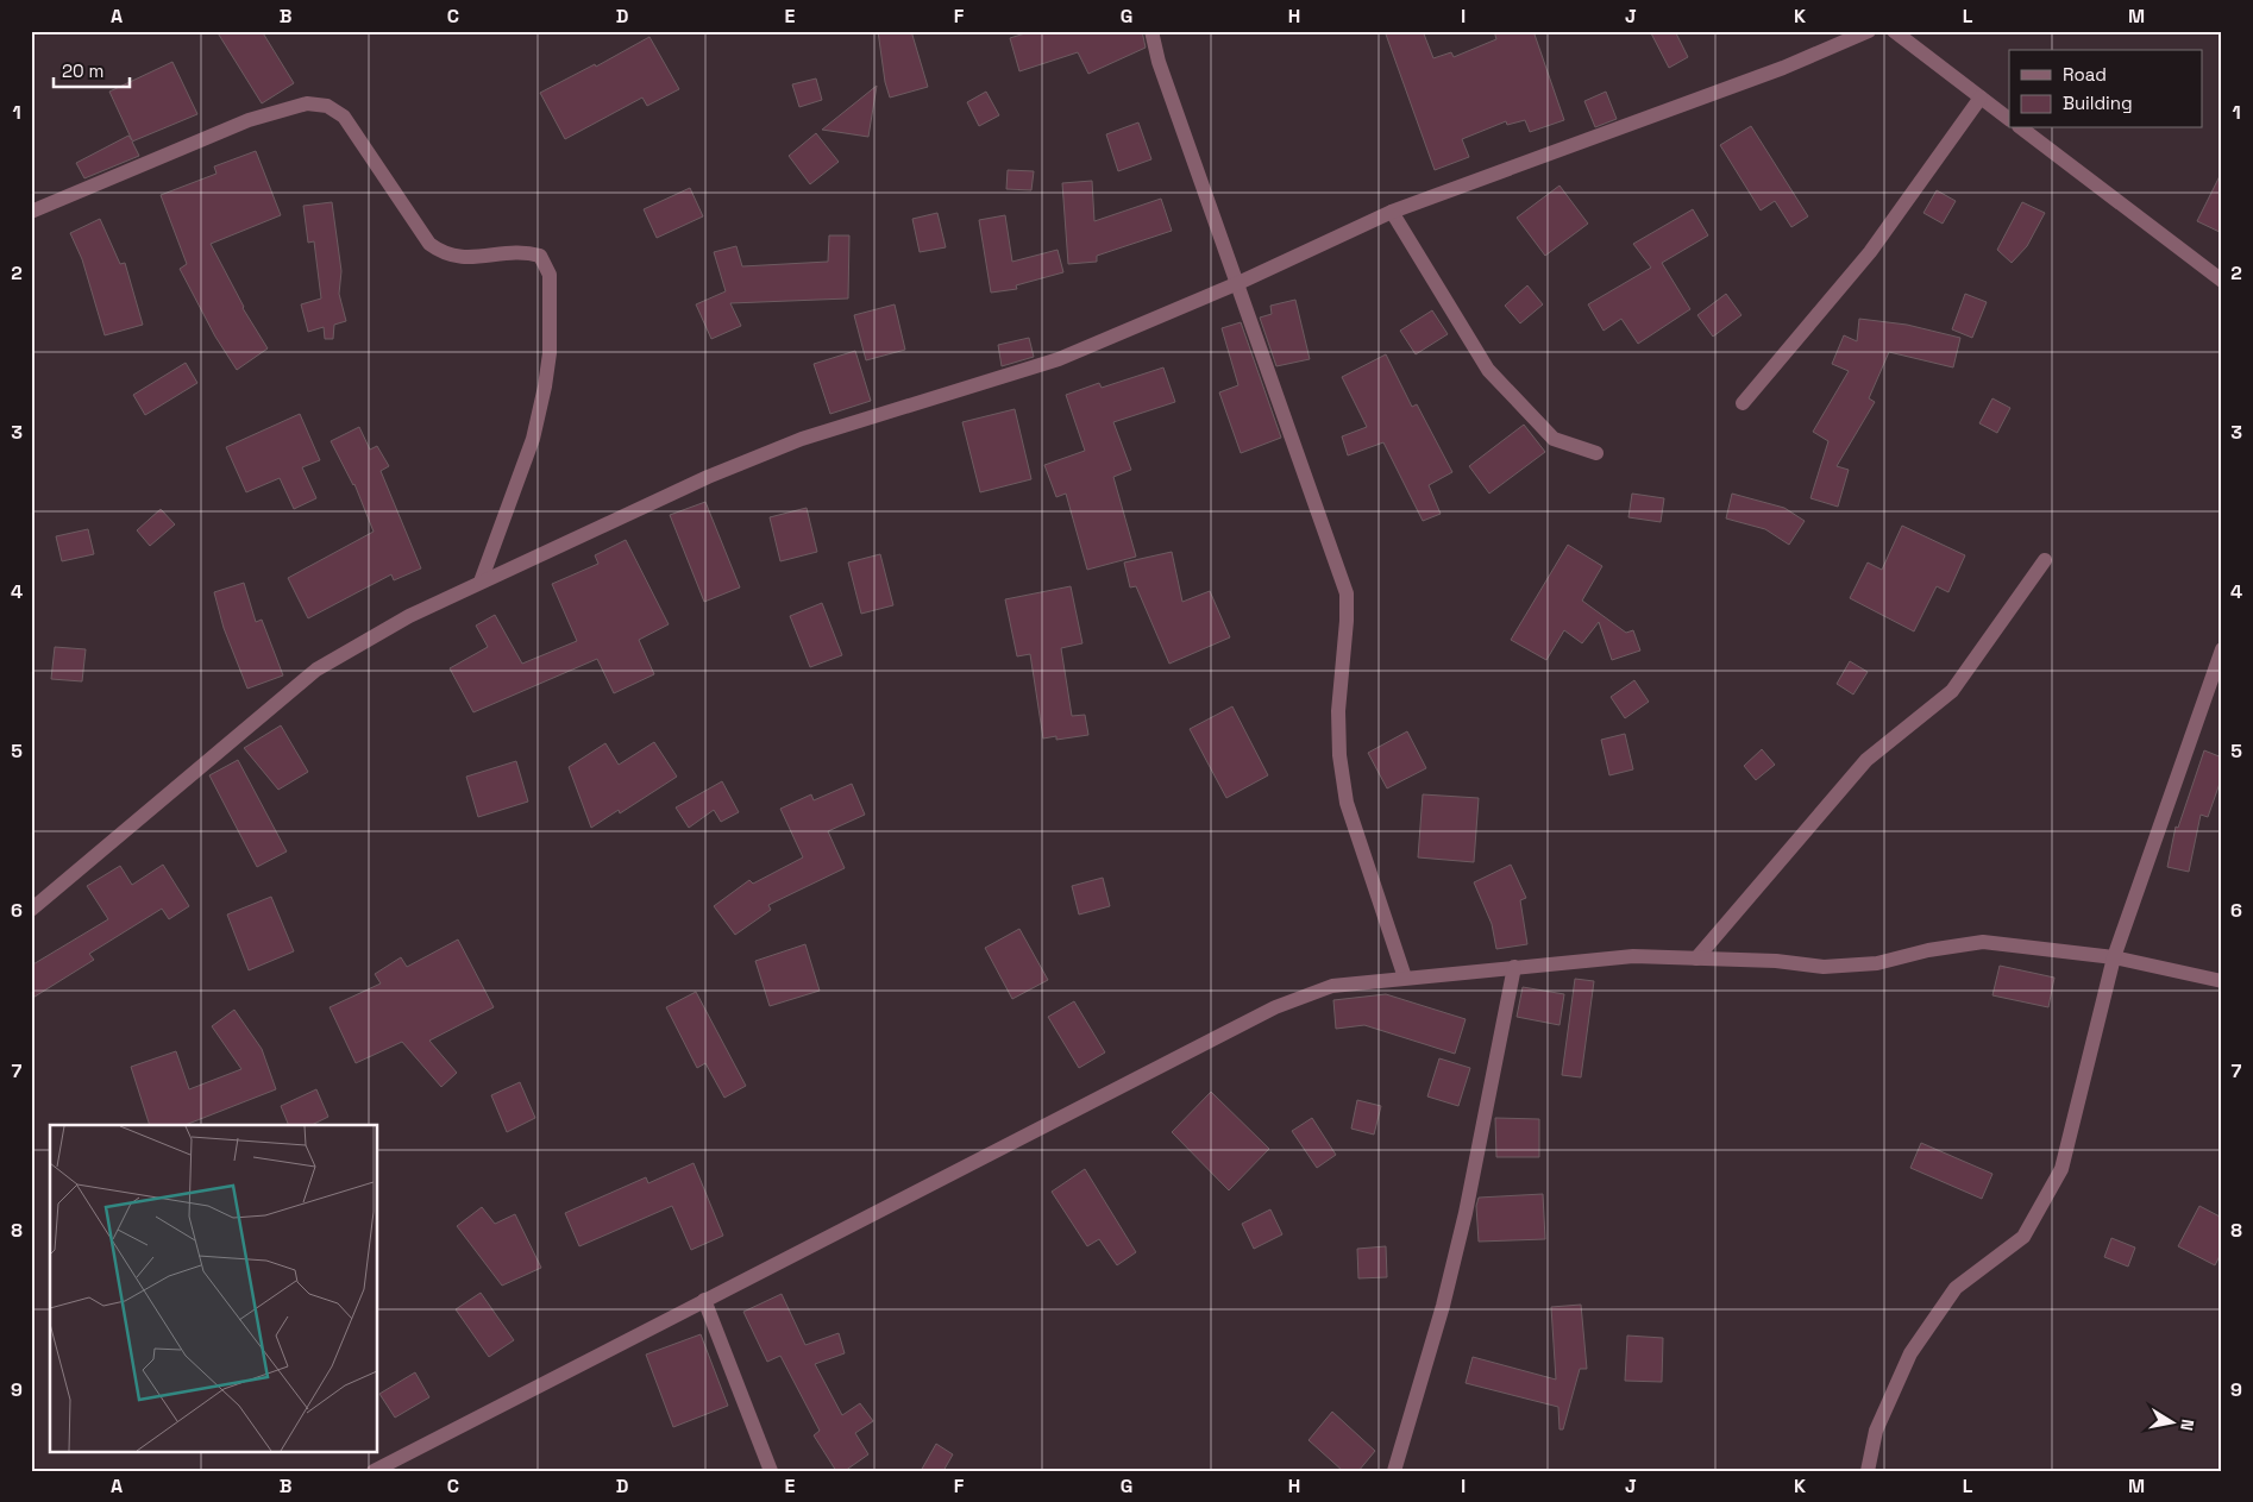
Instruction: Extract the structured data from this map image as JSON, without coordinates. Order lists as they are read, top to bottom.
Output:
{
  "legend": ["Road", "Building"],
  "scale_bar": "20 m",
  "north": "right",
  "grid": {
    "columns": [
      "A",
      "B",
      "C",
      "D",
      "E",
      "F",
      "G",
      "H",
      "I",
      "J",
      "K",
      "L",
      "M"
    ],
    "rows": [
      "1",
      "2",
      "3",
      "4",
      "5",
      "6",
      "7",
      "8",
      "9"
    ]
  }
}
